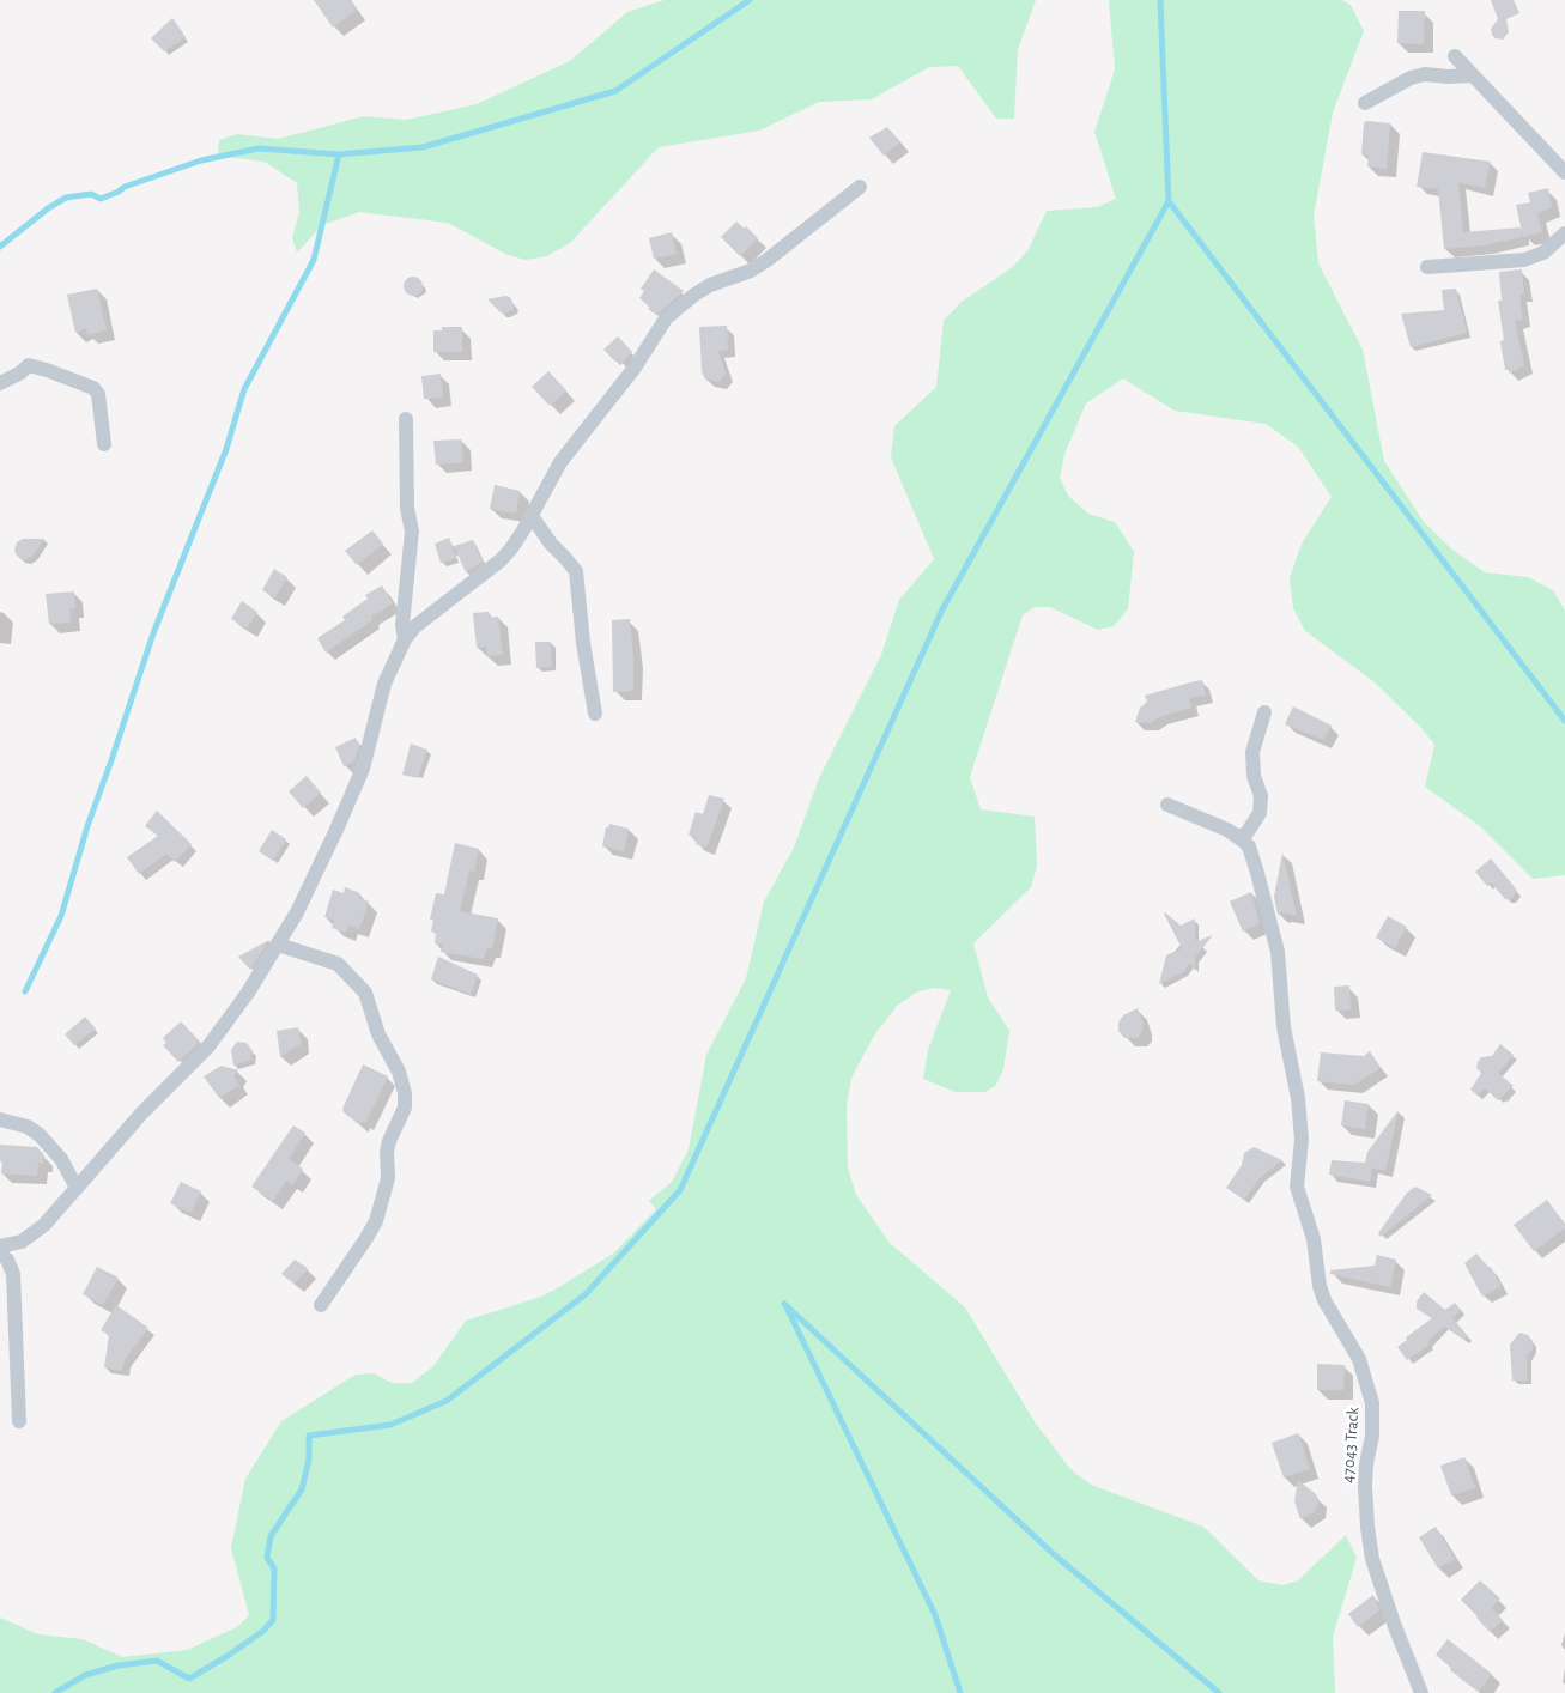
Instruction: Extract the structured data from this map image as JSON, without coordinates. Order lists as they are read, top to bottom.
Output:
{
  "streets": {
    "street": ["47043 Track"]
  }
}
